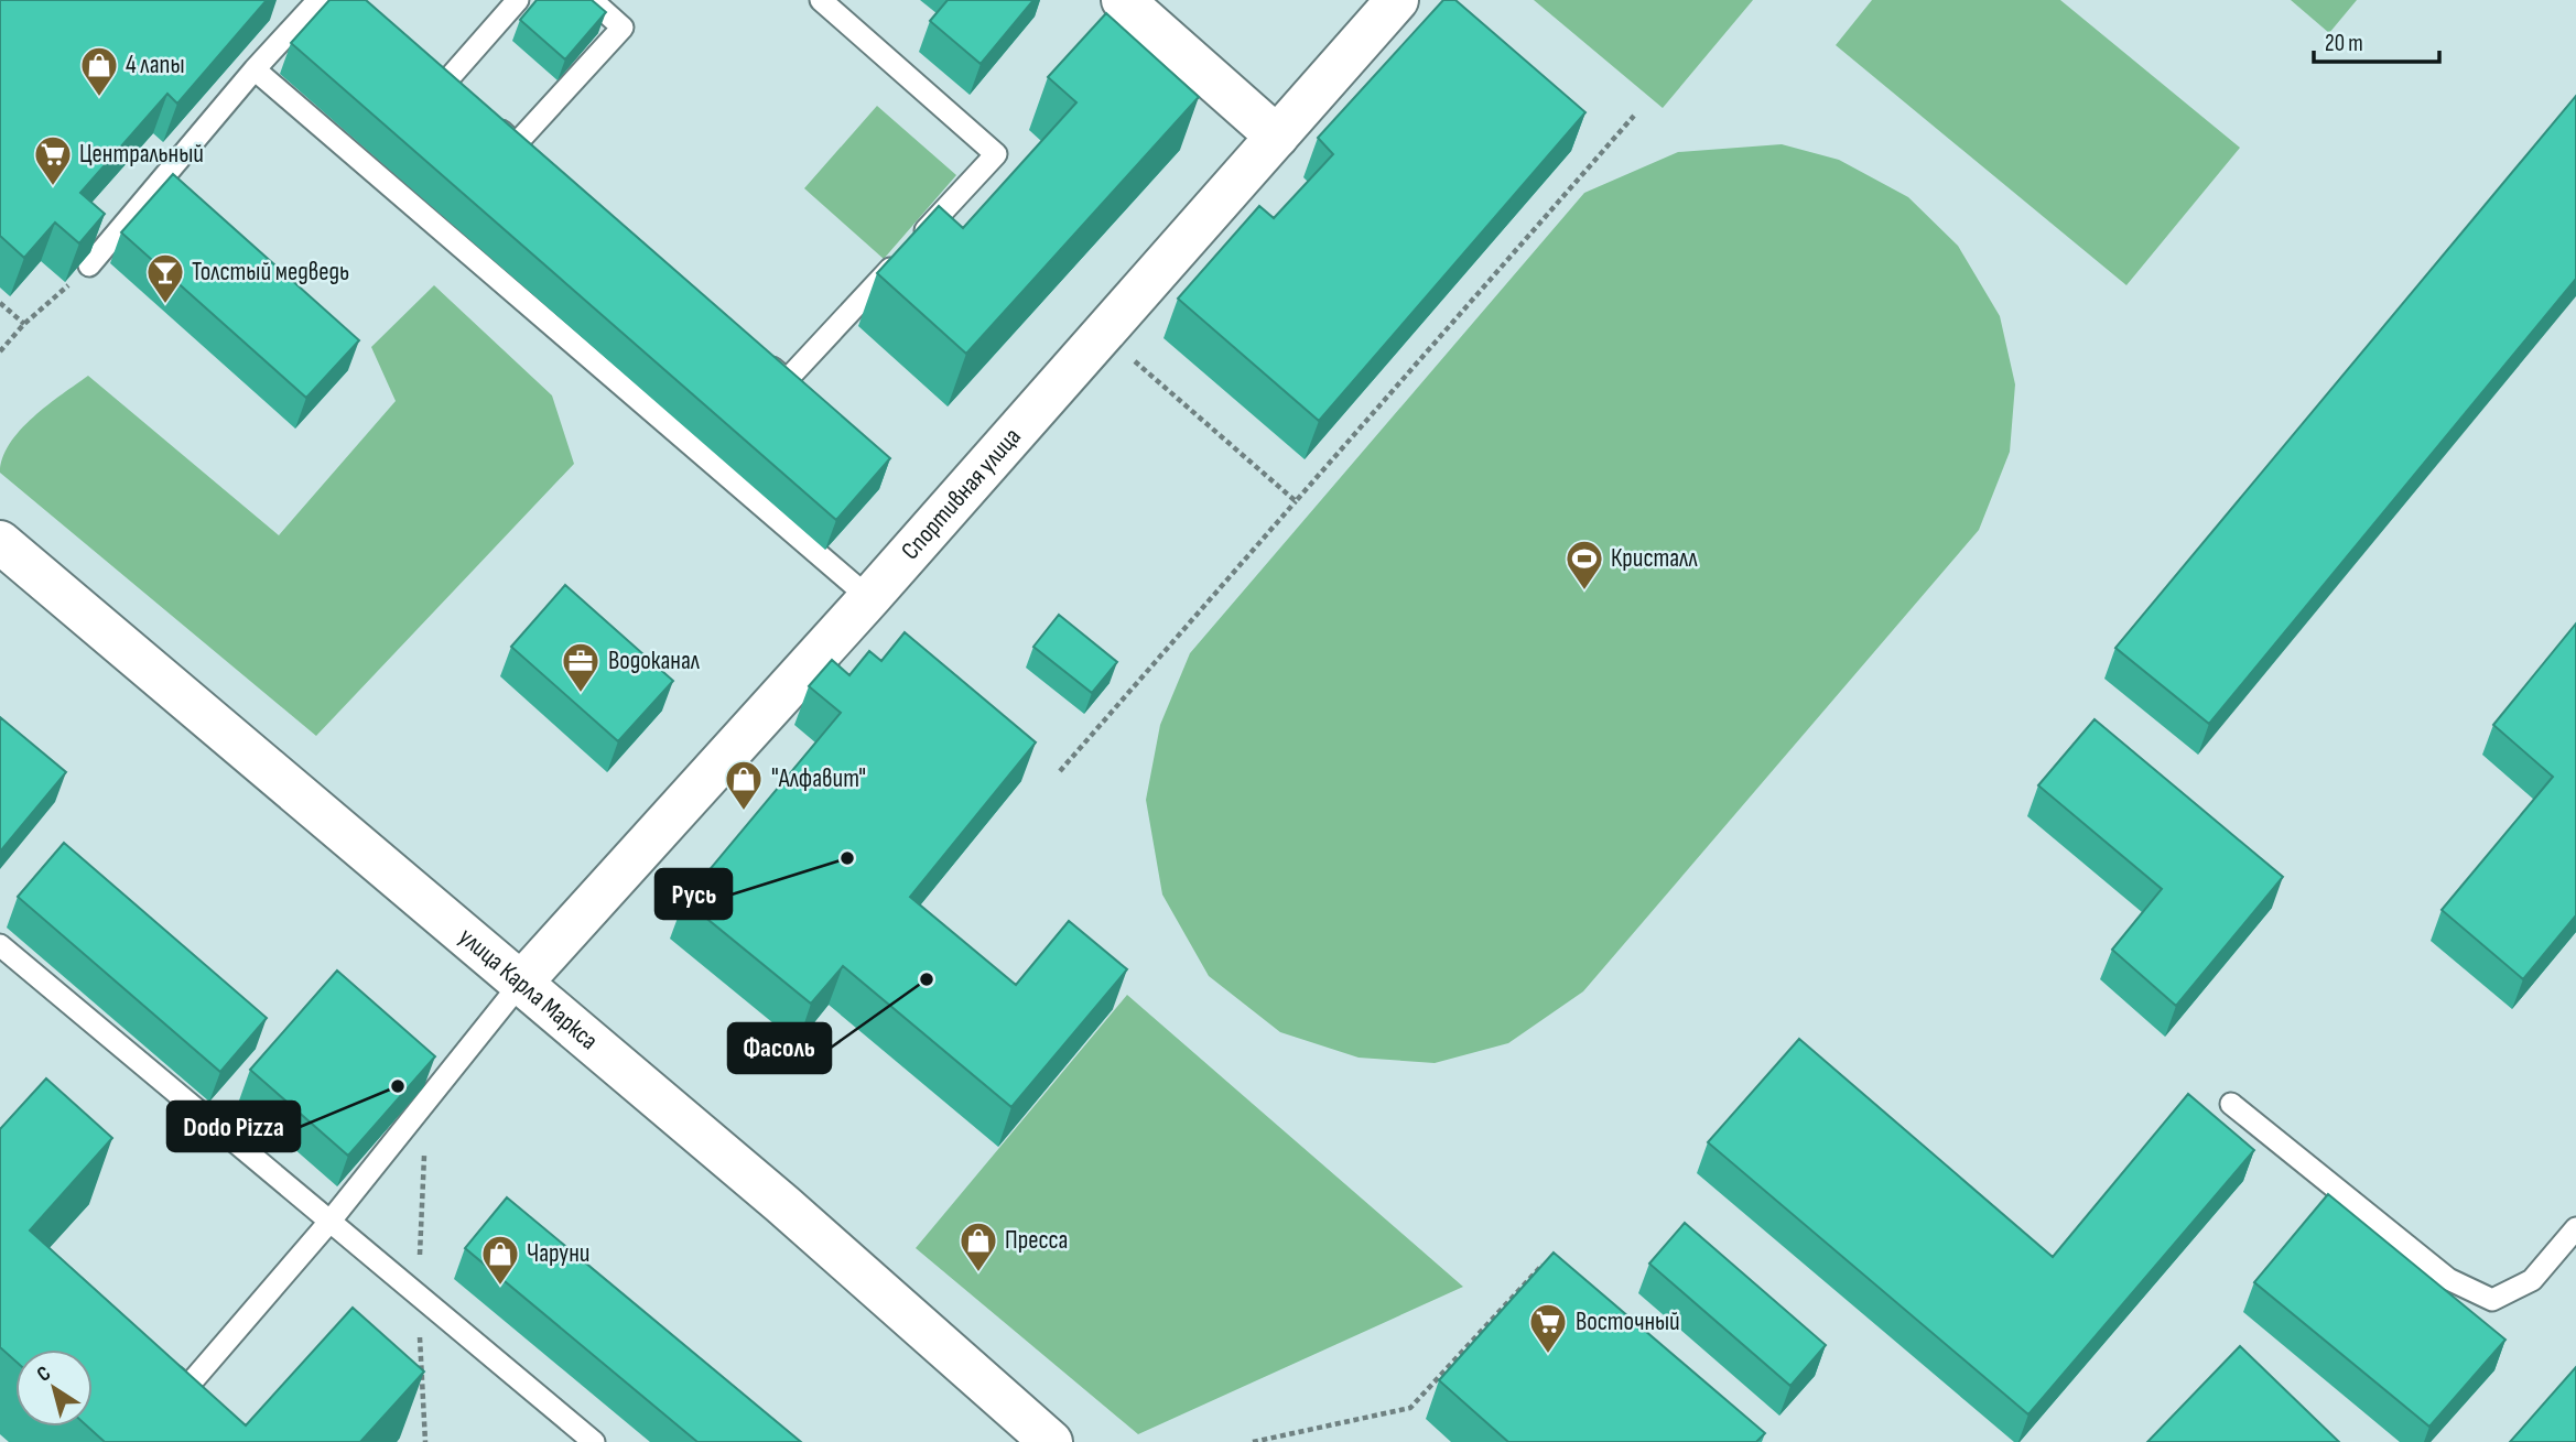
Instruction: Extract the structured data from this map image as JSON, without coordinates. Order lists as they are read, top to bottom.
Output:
{
  "streets": {
    "street": ["Спортивная улица", "улица Карла Маркса"]
  },
  "crossings": [
    ["Спортивная улица", "улица Карла Маркса"]
  ],
  "places": {
    "shop": [
      "4 лапы",
      "\"Алфавит\"",
      "Пресса",
      "Чаруни"
    ],
    "supermarket": ["Центральный", "Восточный"],
    "bar": ["Толстый медведь"],
    "sports": ["Кристалл"],
    "office": ["Водоканал"],
    "other": ["Русь", "Фасоль", "Dodo Pizza"]
  },
  "scale_bar": "20 m",
  "north": "top left"
}
